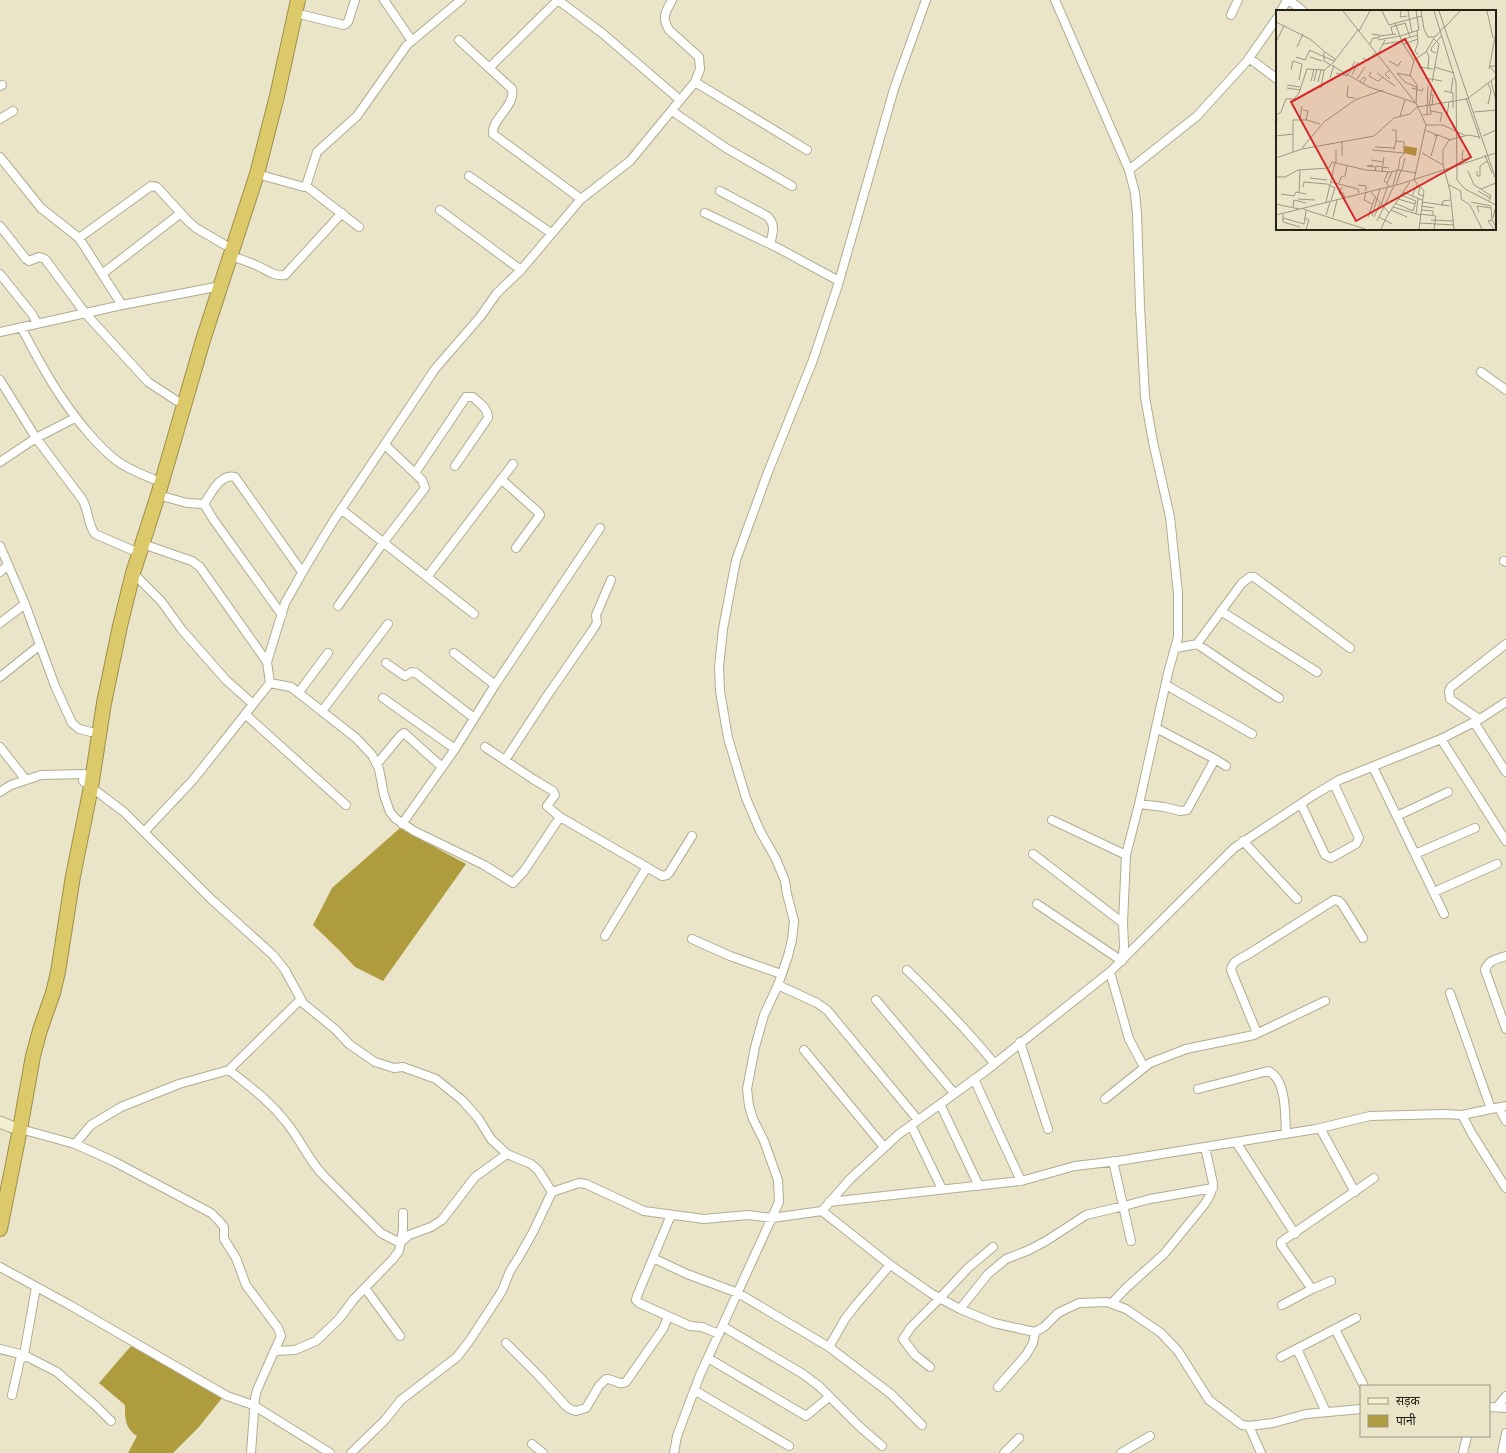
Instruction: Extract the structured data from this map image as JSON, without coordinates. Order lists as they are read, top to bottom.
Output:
{
  "legend": ["सड़क", "पानी"]
}
